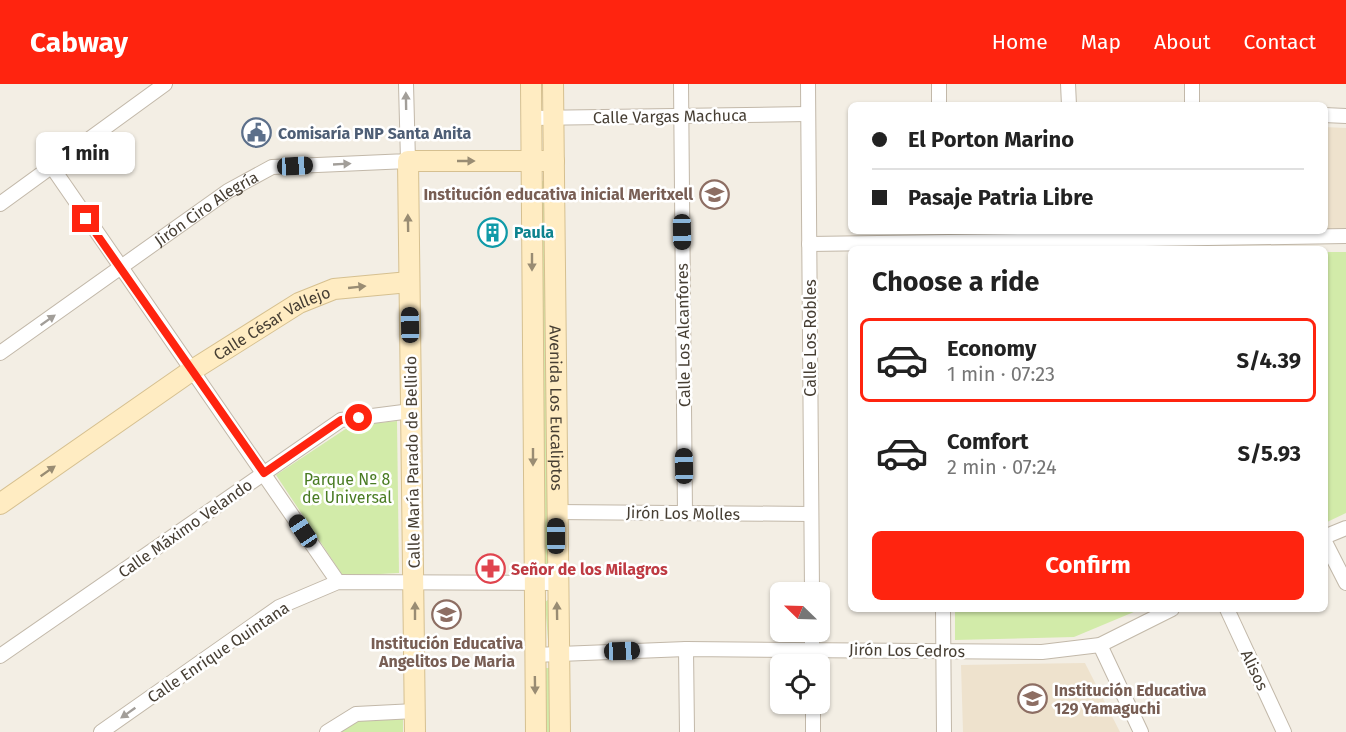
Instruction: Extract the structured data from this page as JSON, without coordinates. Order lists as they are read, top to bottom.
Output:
{
  "streets": {
    "street": [
      "Calle Vargas Machuca",
      "Jirón Ciro Alegría",
      "Calle César Vallejo",
      "Calle Los Alcanfores",
      "Calle Los Robles",
      "Avenida Los Eucaliptos",
      "Calle María Parado de Bellido",
      "Jirón Los Molles",
      "Calle Máximo Velando",
      "Jirón Los Cedros",
      "Calle Enrique Quintana",
      "Alisos"
    ]
  },
  "crossings": [
    ["Calle Vargas Machuca", "Calle Los Alcanfores"],
    ["Calle Vargas Machuca", "Calle Los Robles"],
    ["Calle Vargas Machuca", "Avenida Los Eucaliptos"],
    ["Jirón Ciro Alegría", "Avenida Los Eucaliptos"],
    ["Jirón Ciro Alegría", "Calle María Parado de Bellido"],
    ["Calle César Vallejo", "Calle María Parado de Bellido"],
    ["Calle Los Alcanfores", "Jirón Los Molles"],
    ["Calle Los Robles", "Jirón Los Molles"],
    ["Avenida Los Eucaliptos", "Jirón Los Molles"],
    ["Avenida Los Eucaliptos", "Jirón Los Cedros"],
    ["Avenida Los Eucaliptos", "Calle Enrique Quintana"],
    ["Calle María Parado de Bellido", "Calle Máximo Velando"],
    ["Calle María Parado de Bellido", "Calle Enrique Quintana"]
  ],
  "one_way": [
    "Jirón Ciro Alegría",
    "Calle César Vallejo",
    "Calle María Parado de Bellido",
    "Calle Enrique Quintana"
  ],
  "parks": ["Parque Nº 8 de Universal"],
  "places": {
    "public building": ["Comisaría PNP Santa Anita"],
    "school or university": ["Institución educativa inicial Meritxell", "Institución Educativa Angelitos De Maria", "Institución Educativa 129 Yamaguchi"],
    "building": ["Paula"],
    "pharmacy": ["Señor de los Milagros"]
  },
  "north": "top left",
  "page": {
    "header": "Cabway",
    "nav": [
      "Home",
      "Map",
      "About",
      "Contact"
    ],
    "banner": ["El Porton Marino", "Pasaje Patria Libre"],
    "bubble": "1 min",
    "heading": "Choose a ride",
    "list": [
      {
        "name": "Economy",
        "note": "1 min · 07:23",
        "value": "S/4.39"
      },
      {
        "name": "Comfort",
        "note": "2 min · 07:24",
        "value": "S/5.93"
      }
    ],
    "buttons": "Confirm"
  }
}
